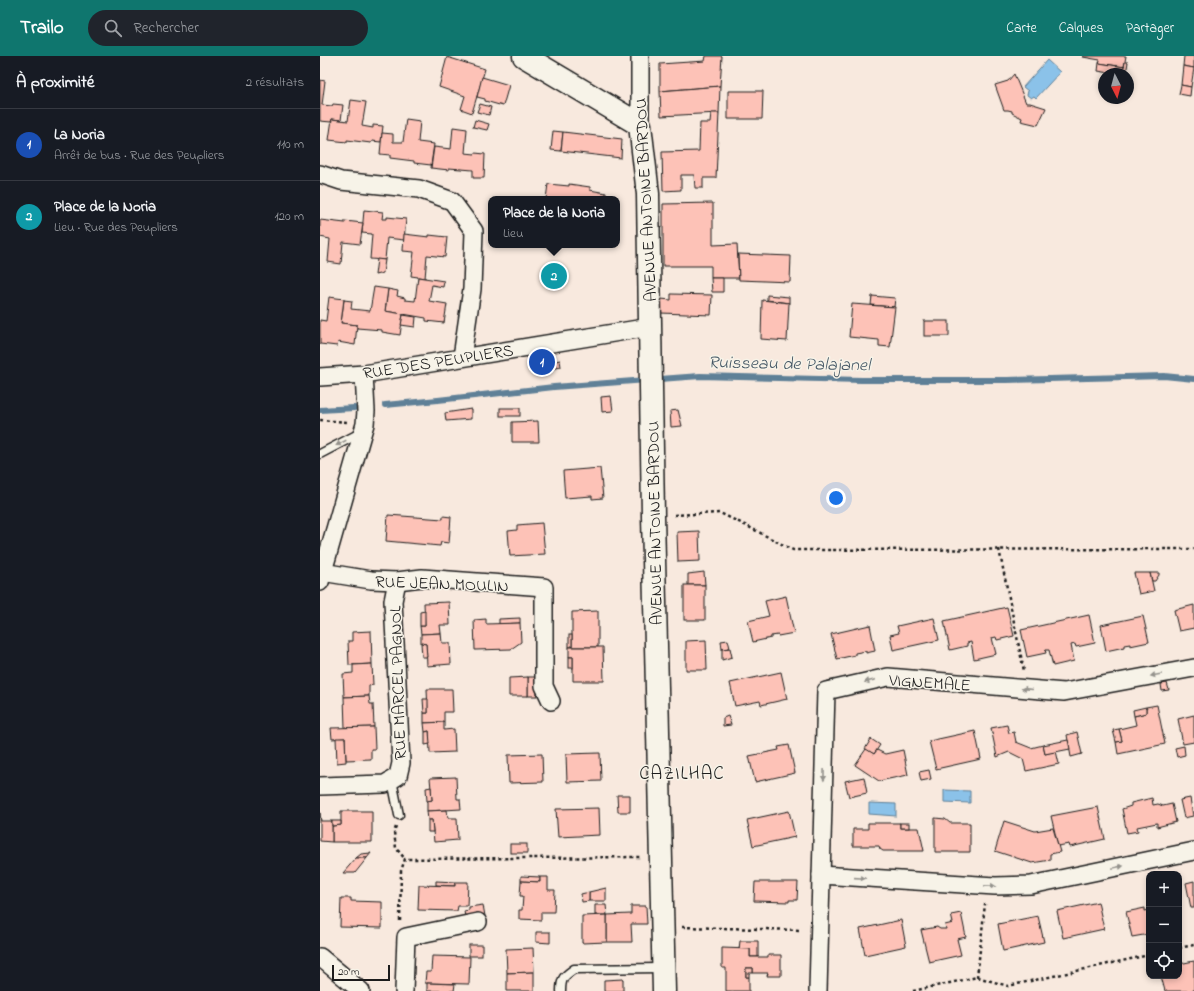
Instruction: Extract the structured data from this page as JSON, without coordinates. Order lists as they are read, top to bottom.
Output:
{
  "streets": {
    "street": [
      "AVENUE ANTOINE BARDOU",
      "RUE DES PEUPLIERS",
      "RUE JEAN MOULIN",
      "VIGNEMALE",
      "RUE MARCEL PAGNOL"
    ]
  },
  "crossings": [
    ["AVENUE ANTOINE BARDOU", "RUE DES PEUPLIERS"],
    ["RUE JEAN MOULIN", "RUE MARCEL PAGNOL"]
  ],
  "districts": ["CAZILHAC"],
  "water": ["Ruisseau de Palajanel"],
  "scale_bar": "20 m",
  "north": "bottom",
  "page": {
    "header": "Trailo",
    "search": "Rechercher",
    "nav": ["Carte", "Calques", "Partager"],
    "heading": ["À proximité", "2 résultats"],
    "list": [
      {
        "mark": "1",
        "name": "La Noria",
        "note": "Arrêt de bus · Rue des Peupliers",
        "value": "110 m"
      },
      {
        "mark": "2",
        "name": "Place de la Noria",
        "note": "Lieu · Rue des Peupliers",
        "value": "120 m"
      }
    ],
    "popup": ["Place de la Noria", "Lieu"],
    "pins": ["2", "1"],
    "map_buttons": ["+", "−"],
    "scale": "20 m"
  }
}
